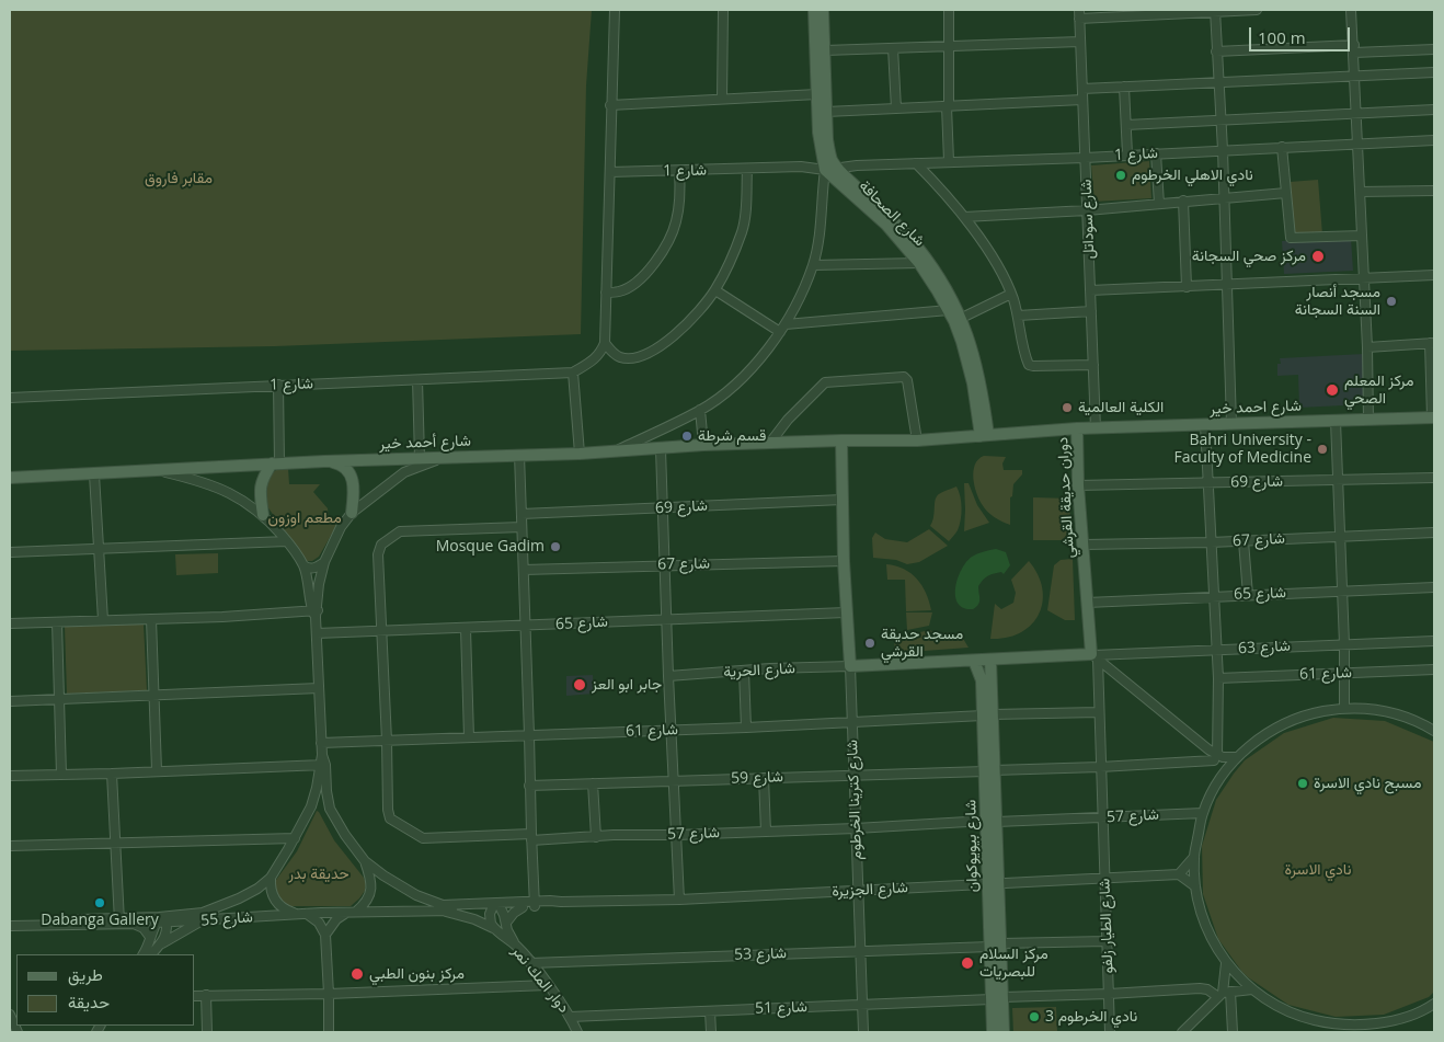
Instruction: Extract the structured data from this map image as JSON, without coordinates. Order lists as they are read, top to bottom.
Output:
{
  "streets": {
    "main road": [
      "شارع الصحافة",
      "شارع احمد خير",
      "شارع أحمد خير",
      "دوران حديقة القرشي",
      "شارع بيويوكوان"
    ],
    "street": [
      "شارع 1",
      "شارع سوداتل",
      "شارع 69",
      "شارع 67",
      "شارع 65",
      "شارع 63",
      "شارع الحرية",
      "شارع 61",
      "شارع 59",
      "شارع كترينا الخرطوم",
      "شارع 57",
      "شارع الجزيرة",
      "شارع 55",
      "شارع الطيار زلفو",
      "شارع 53",
      "دوار المك نمر",
      "شارع 51"
    ]
  },
  "crossings": [
    ["شارع 1", "شارع الصحافة"],
    ["شارع 1", "شارع سوداتل"],
    ["شارع الصحافة", "دوران حديقة القرشي"],
    ["شارع سوداتل", "شارع احمد خير"],
    ["شارع احمد خير", "دوران حديقة القرشي"],
    ["شارع أحمد خير", "دوران حديقة القرشي"],
    ["شارع 69", "دوران حديقة القرشي"],
    ["دوران حديقة القرشي", "شارع 67"],
    ["دوران حديقة القرشي", "شارع 65"],
    ["دوران حديقة القرشي", "شارع 63"],
    ["دوران حديقة القرشي", "شارع الطيار زلفو"],
    ["شارع 63", "شارع الطيار زلفو"],
    ["شارع الحرية", "شارع كترينا الخرطوم"],
    ["شارع 61", "شارع كترينا الخرطوم"],
    ["شارع 61", "شارع 57"],
    ["شارع 61", "شارع بيويوكوان"],
    ["شارع 61", "شارع الطيار زلفو"],
    ["شارع 59", "شارع كترينا الخرطوم"],
    ["شارع 59", "شارع بيويوكوان"],
    ["شارع 59", "شارع الطيار زلفو"],
    ["شارع كترينا الخرطوم", "شارع 57"],
    ["شارع كترينا الخرطوم", "شارع الجزيرة"],
    ["شارع كترينا الخرطوم", "شارع 53"],
    ["شارع كترينا الخرطوم", "شارع 51"],
    ["شارع 57", "شارع بيويوكوان"],
    ["شارع 57", "شارع الطيار زلفو"],
    ["شارع بيويوكوان", "شارع الجزيرة"],
    ["شارع بيويوكوان", "شارع 53"],
    ["شارع بيويوكوان", "شارع 51"],
    ["شارع الجزيرة", "شارع 55"],
    ["شارع الجزيرة", "شارع الطيار زلفو"],
    ["شارع الجزيرة", "دوار المك نمر"],
    ["شارع 55", "دوار المك نمر"],
    ["شارع الطيار زلفو", "شارع 53"],
    ["شارع الطيار زلفو", "شارع 51"],
    ["شارع 53", "دوار المك نمر"],
    ["دوار المك نمر", "شارع 51"]
  ],
  "parks": [
    "مقابر فاروق",
    "مطعم اوزون",
    "نادي الاسرة",
    "حديقة بدر"
  ],
  "places": [
    "نادي الاهلي الخرطوم",
    "مركز صحي السجانة",
    "مسجد أنصار السنة السجانة",
    "مركز المعلم الصحي",
    "الكلية العالمية",
    "قسم شرطة",
    "Bahri University - Faculty of Medicine",
    "Mosque Gadim",
    "مسجد حديقة القرشي",
    "جابر ابو العز",
    "مسبح نادي الاسرة",
    "Dabanga Gallery",
    "مركز السلام للبصريات",
    "مركز بنون الطبي",
    "نادي الخرطوم 3"
  ],
  "legend": ["طريق", "حديقة"],
  "scale_bar": "100 m"
}
